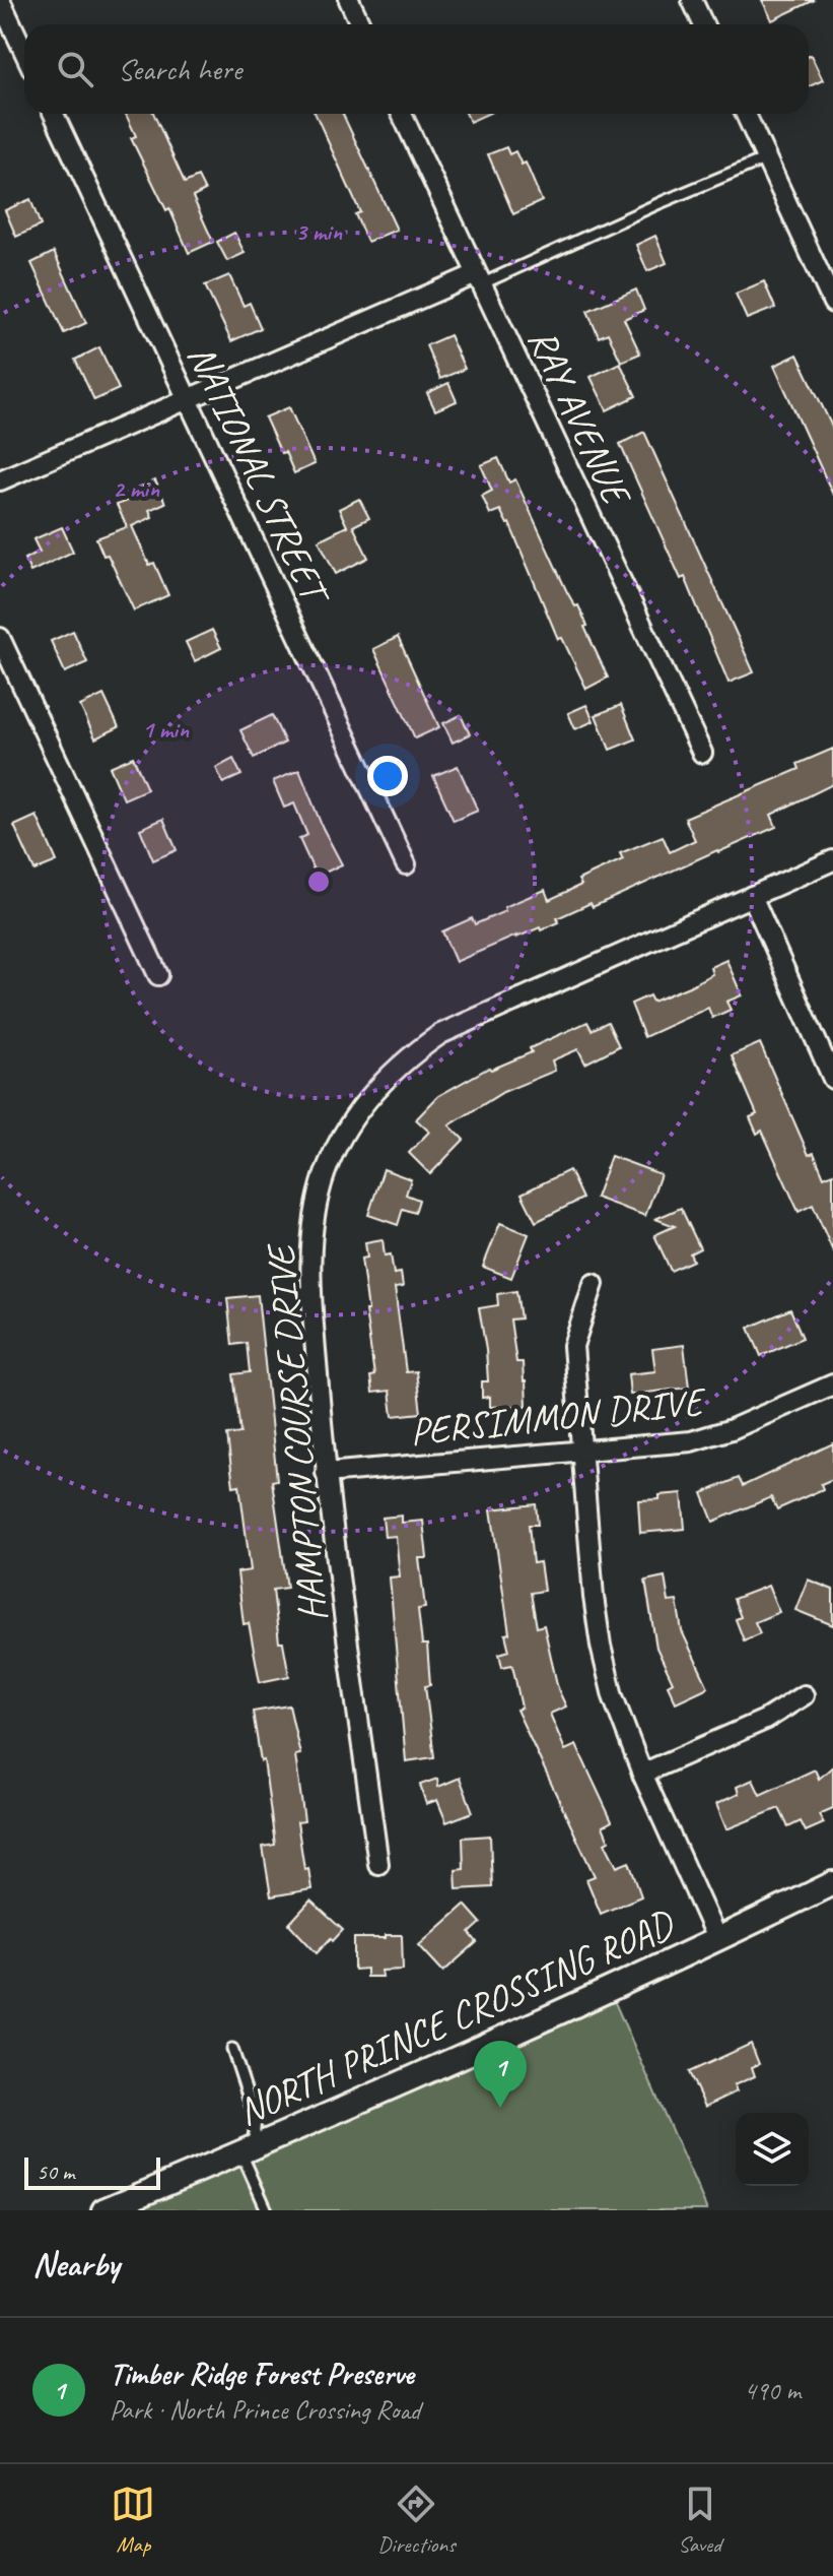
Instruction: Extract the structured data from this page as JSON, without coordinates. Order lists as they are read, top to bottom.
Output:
{
  "streets": {
    "street": [
      "RAY AVENUE",
      "NATIONAL STREET",
      "PERSIMMON DRIVE",
      "HAMPTON COURSE DRIVE",
      "NORTH PRINCE CROSSING ROAD"
    ]
  },
  "crossings": [
    ["PERSIMMON DRIVE", "HAMPTON COURSE DRIVE"]
  ],
  "scale_bar": "50 m",
  "page": {
    "search": "Search here",
    "pins": "1",
    "scale": "50 m",
    "heading": "Nearby",
    "list": [
      {
        "mark": "1",
        "name": "Timber Ridge Forest Preserve",
        "note": "Park · North Prince Crossing Road",
        "value": "490 m"
      }
    ],
    "nav": ["Map", "Directions", "Saved"]
  },
  "rings": ["3 min", "2 min", "1 min"]
}
